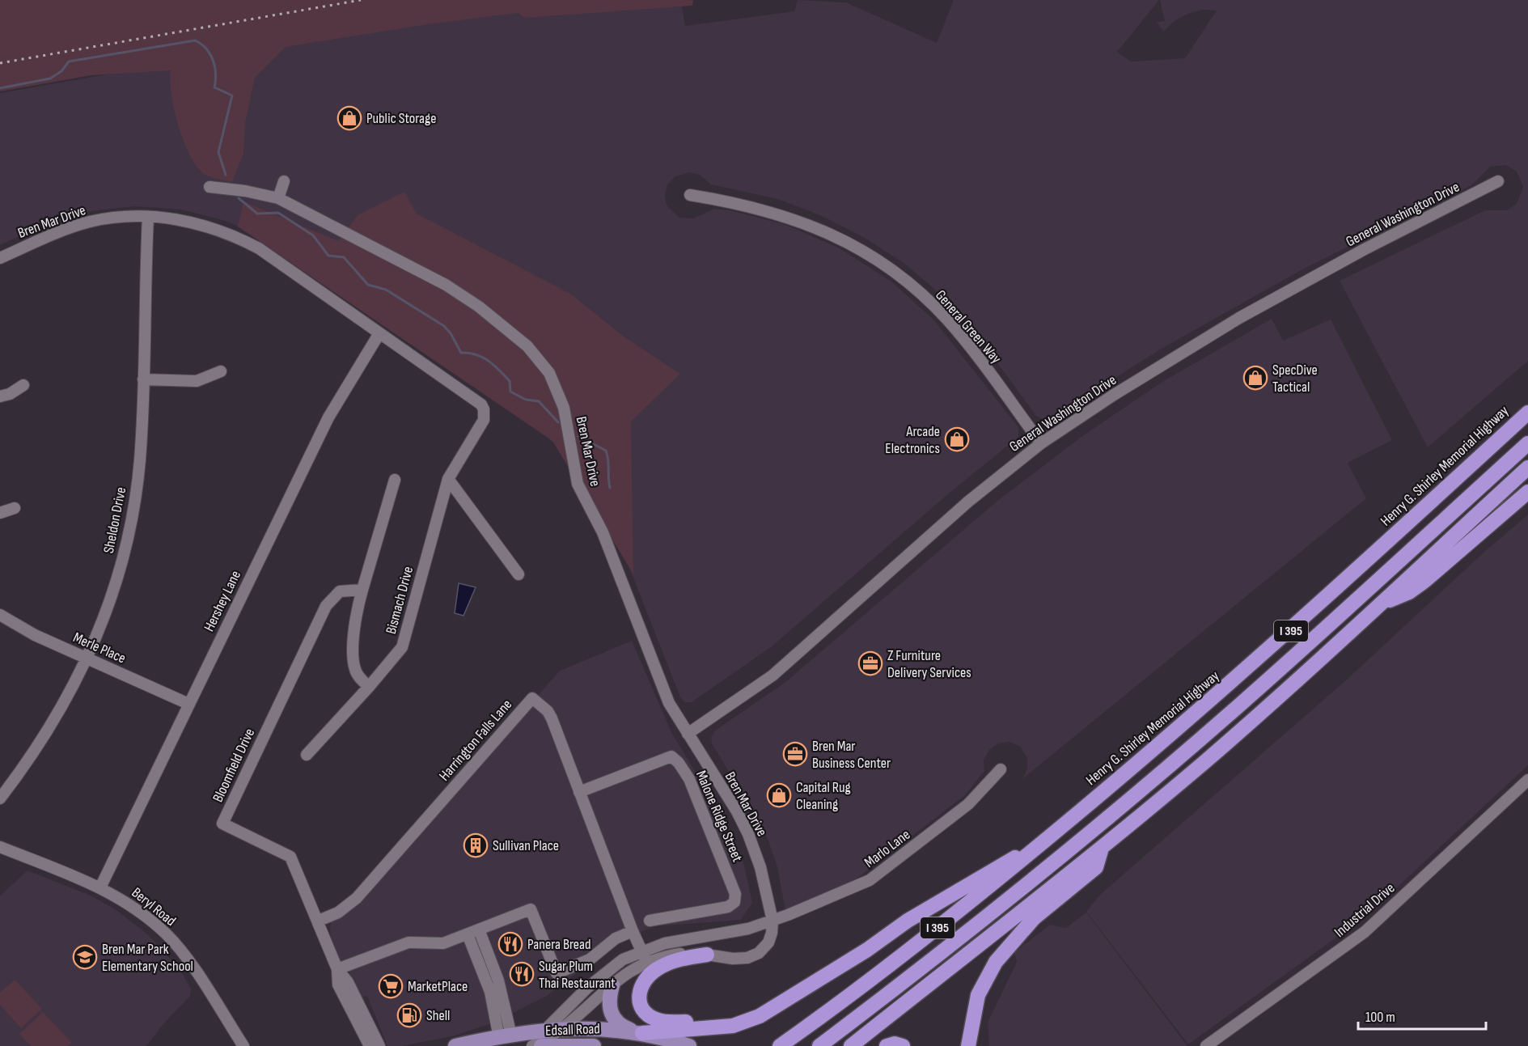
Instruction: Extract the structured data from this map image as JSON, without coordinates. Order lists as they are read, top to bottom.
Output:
{
  "streets": {
    "highway": ["Henry G. Shirley Memorial Highway", "I 395"],
    "main road": ["Edsall Road"],
    "street": [
      "General Washington Drive",
      "Bren Mar Drive",
      "General Green Way",
      "Sheldon Drive",
      "Bismach Drive",
      "Hershey Lane",
      "Merle Place",
      "Harrington Falls Lane",
      "Bloomfield Drive",
      "Malone Ridge Street",
      "Marlo Lane",
      "Beryl Road",
      "Industrial Drive"
    ]
  },
  "crossings": [
    ["General Washington Drive", "Bren Mar Drive"],
    ["General Washington Drive", "General Green Way"],
    ["Bren Mar Drive", "Sheldon Drive"],
    ["Bren Mar Drive", "Bismach Drive"],
    ["Bren Mar Drive", "Hershey Lane"],
    ["Bren Mar Drive", "Harrington Falls Lane"],
    ["Bren Mar Drive", "Marlo Lane"],
    ["Bren Mar Drive", "Edsall Road"],
    ["Sheldon Drive", "Merle Place"],
    ["Hershey Lane", "Merle Place"],
    ["Hershey Lane", "Beryl Road"],
    ["Harrington Falls Lane", "Bloomfield Drive"],
    ["Harrington Falls Lane", "Malone Ridge Street"]
  ],
  "places": {
    "shop": [
      "Public Storage",
      "SpecDive Tactical",
      "Arcade Electronics",
      "Capital Rug Cleaning"
    ],
    "office": ["Z Furniture Delivery Services", "Bren Mar Business Center"],
    "building": ["Sullivan Place"],
    "restaurant": ["Panera Bread", "Sugar Plum Thai Restaurant"],
    "school or university": ["Bren Mar Park Elementary School"],
    "supermarket": ["MarketPlace"],
    "fuel station": ["Shell"]
  },
  "scale_bar": "100 m"
}
